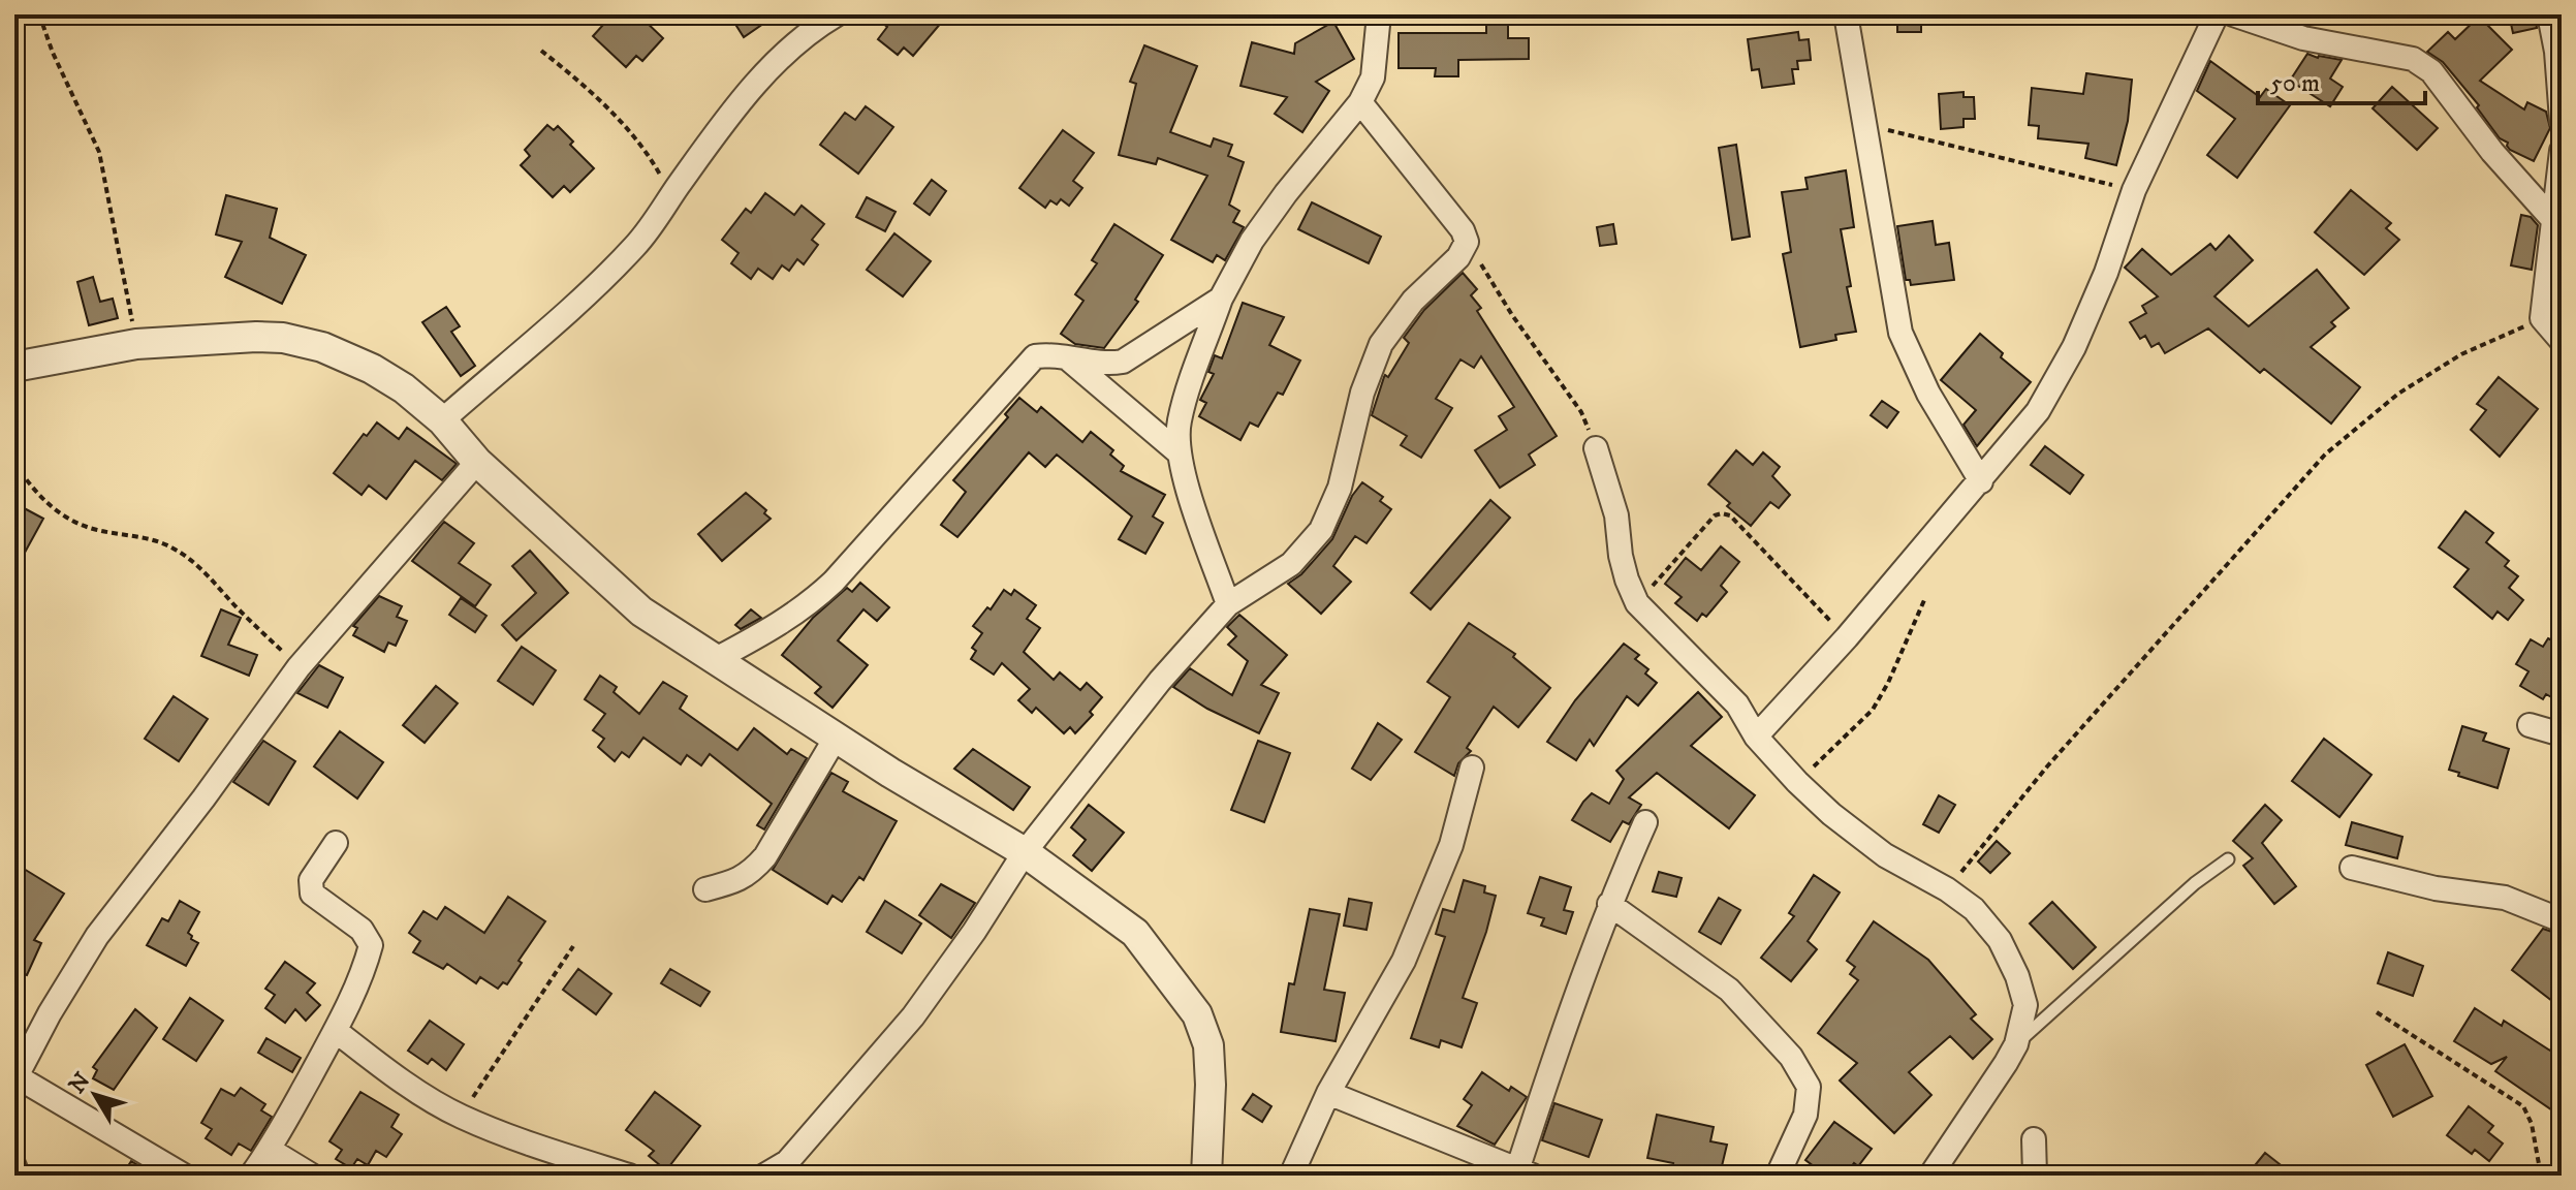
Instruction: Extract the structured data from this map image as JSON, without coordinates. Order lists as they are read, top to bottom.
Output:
{
  "scale_bar": "50 m",
  "north": "top left"
}
